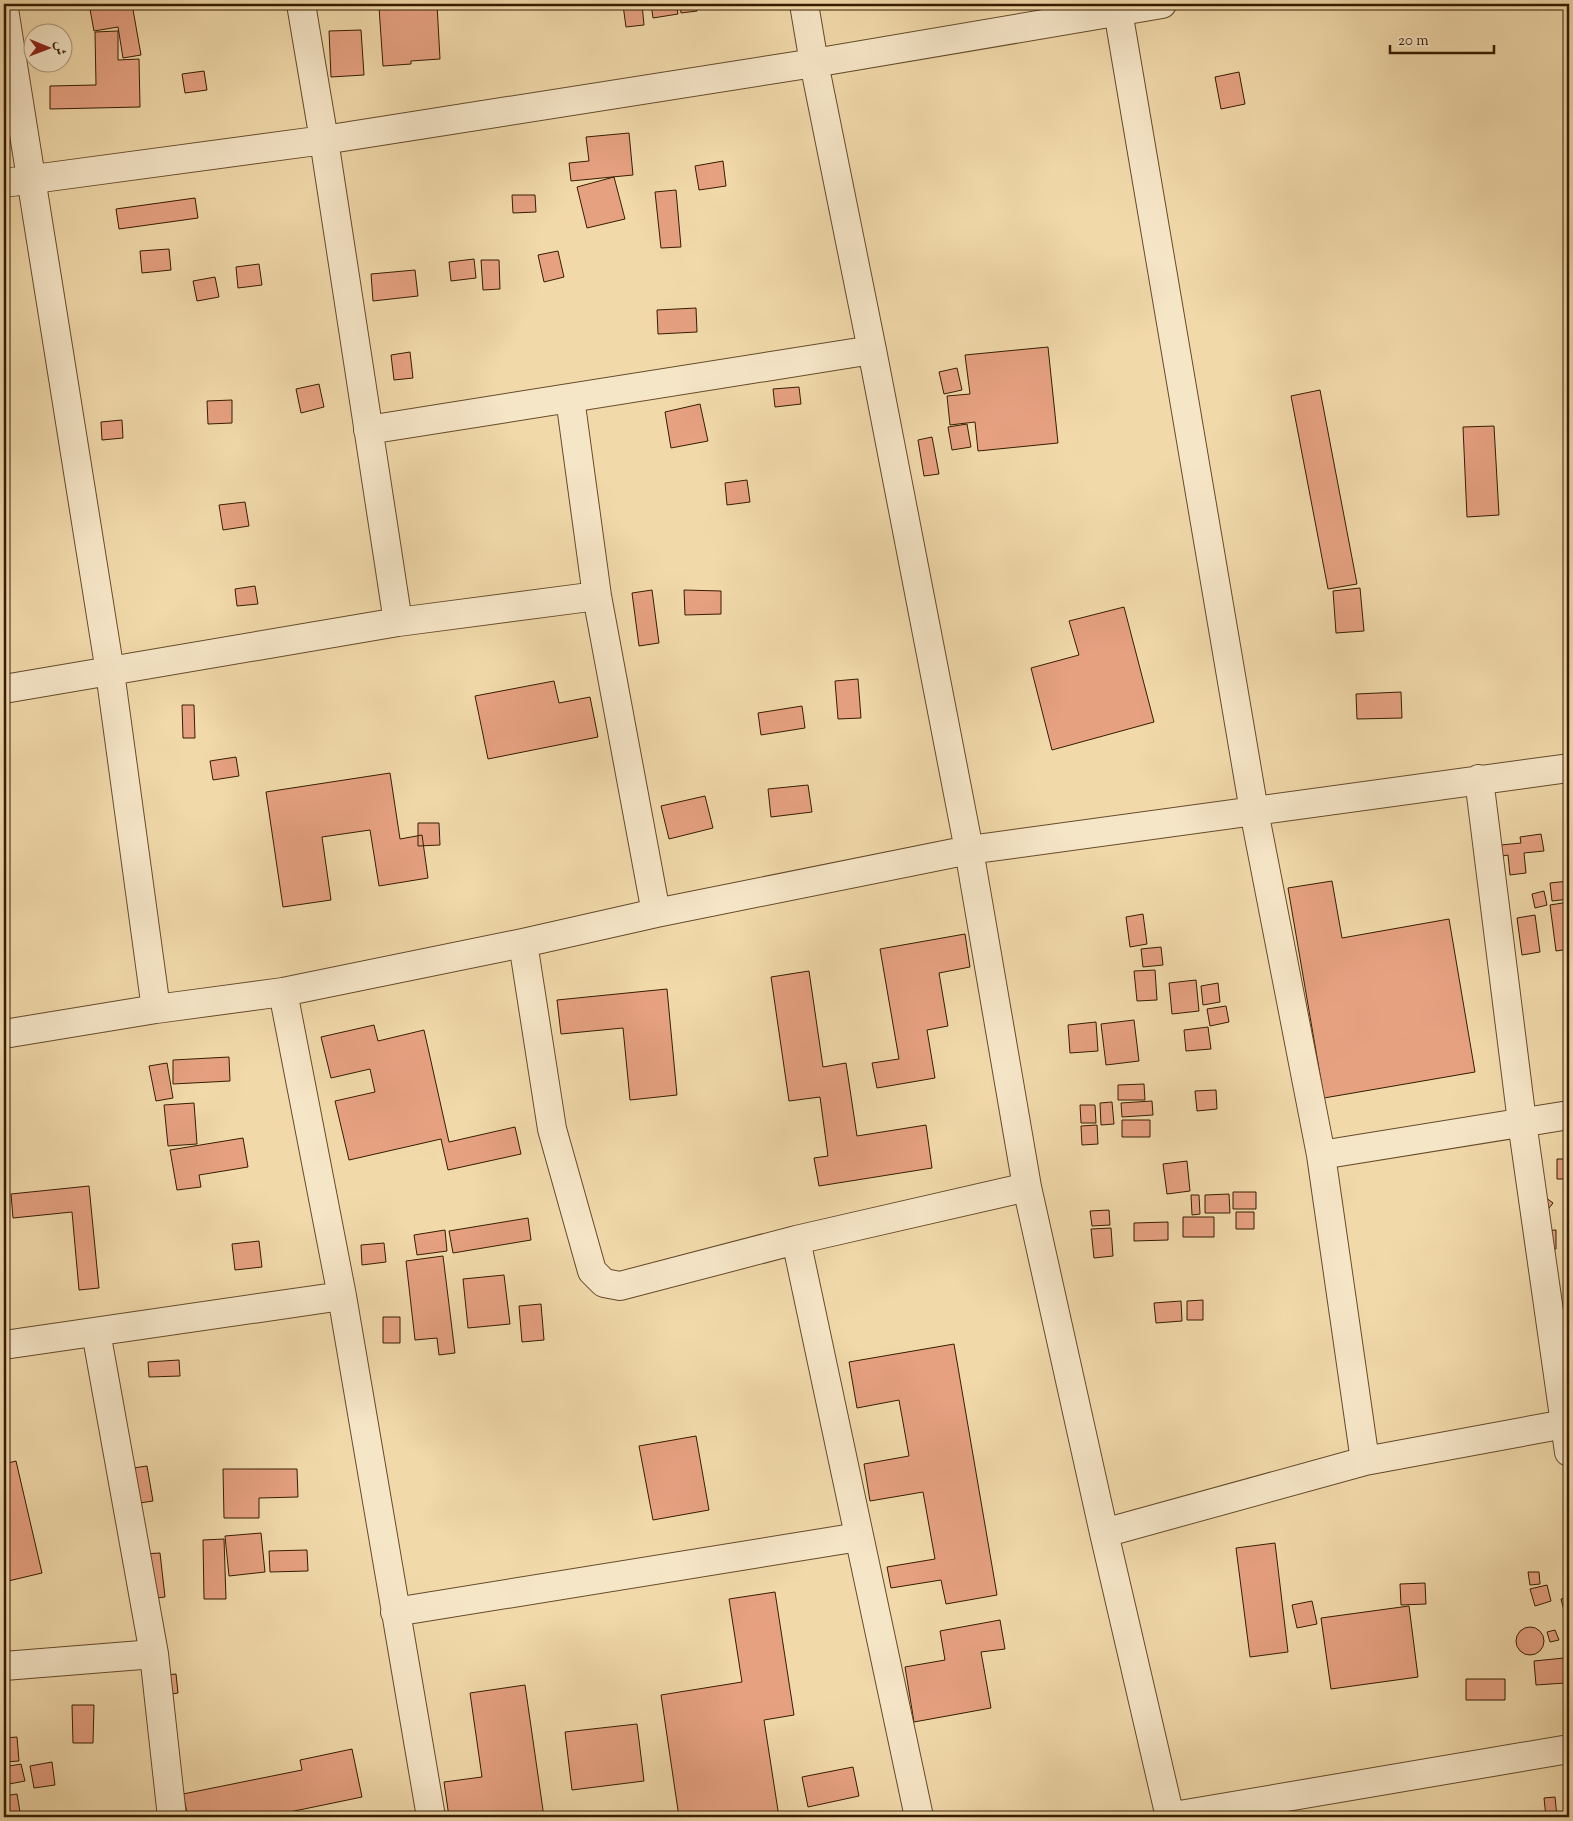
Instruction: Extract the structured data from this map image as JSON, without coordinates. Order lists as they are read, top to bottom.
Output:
{
  "scale_bar": "20 m",
  "north": "right"
}
